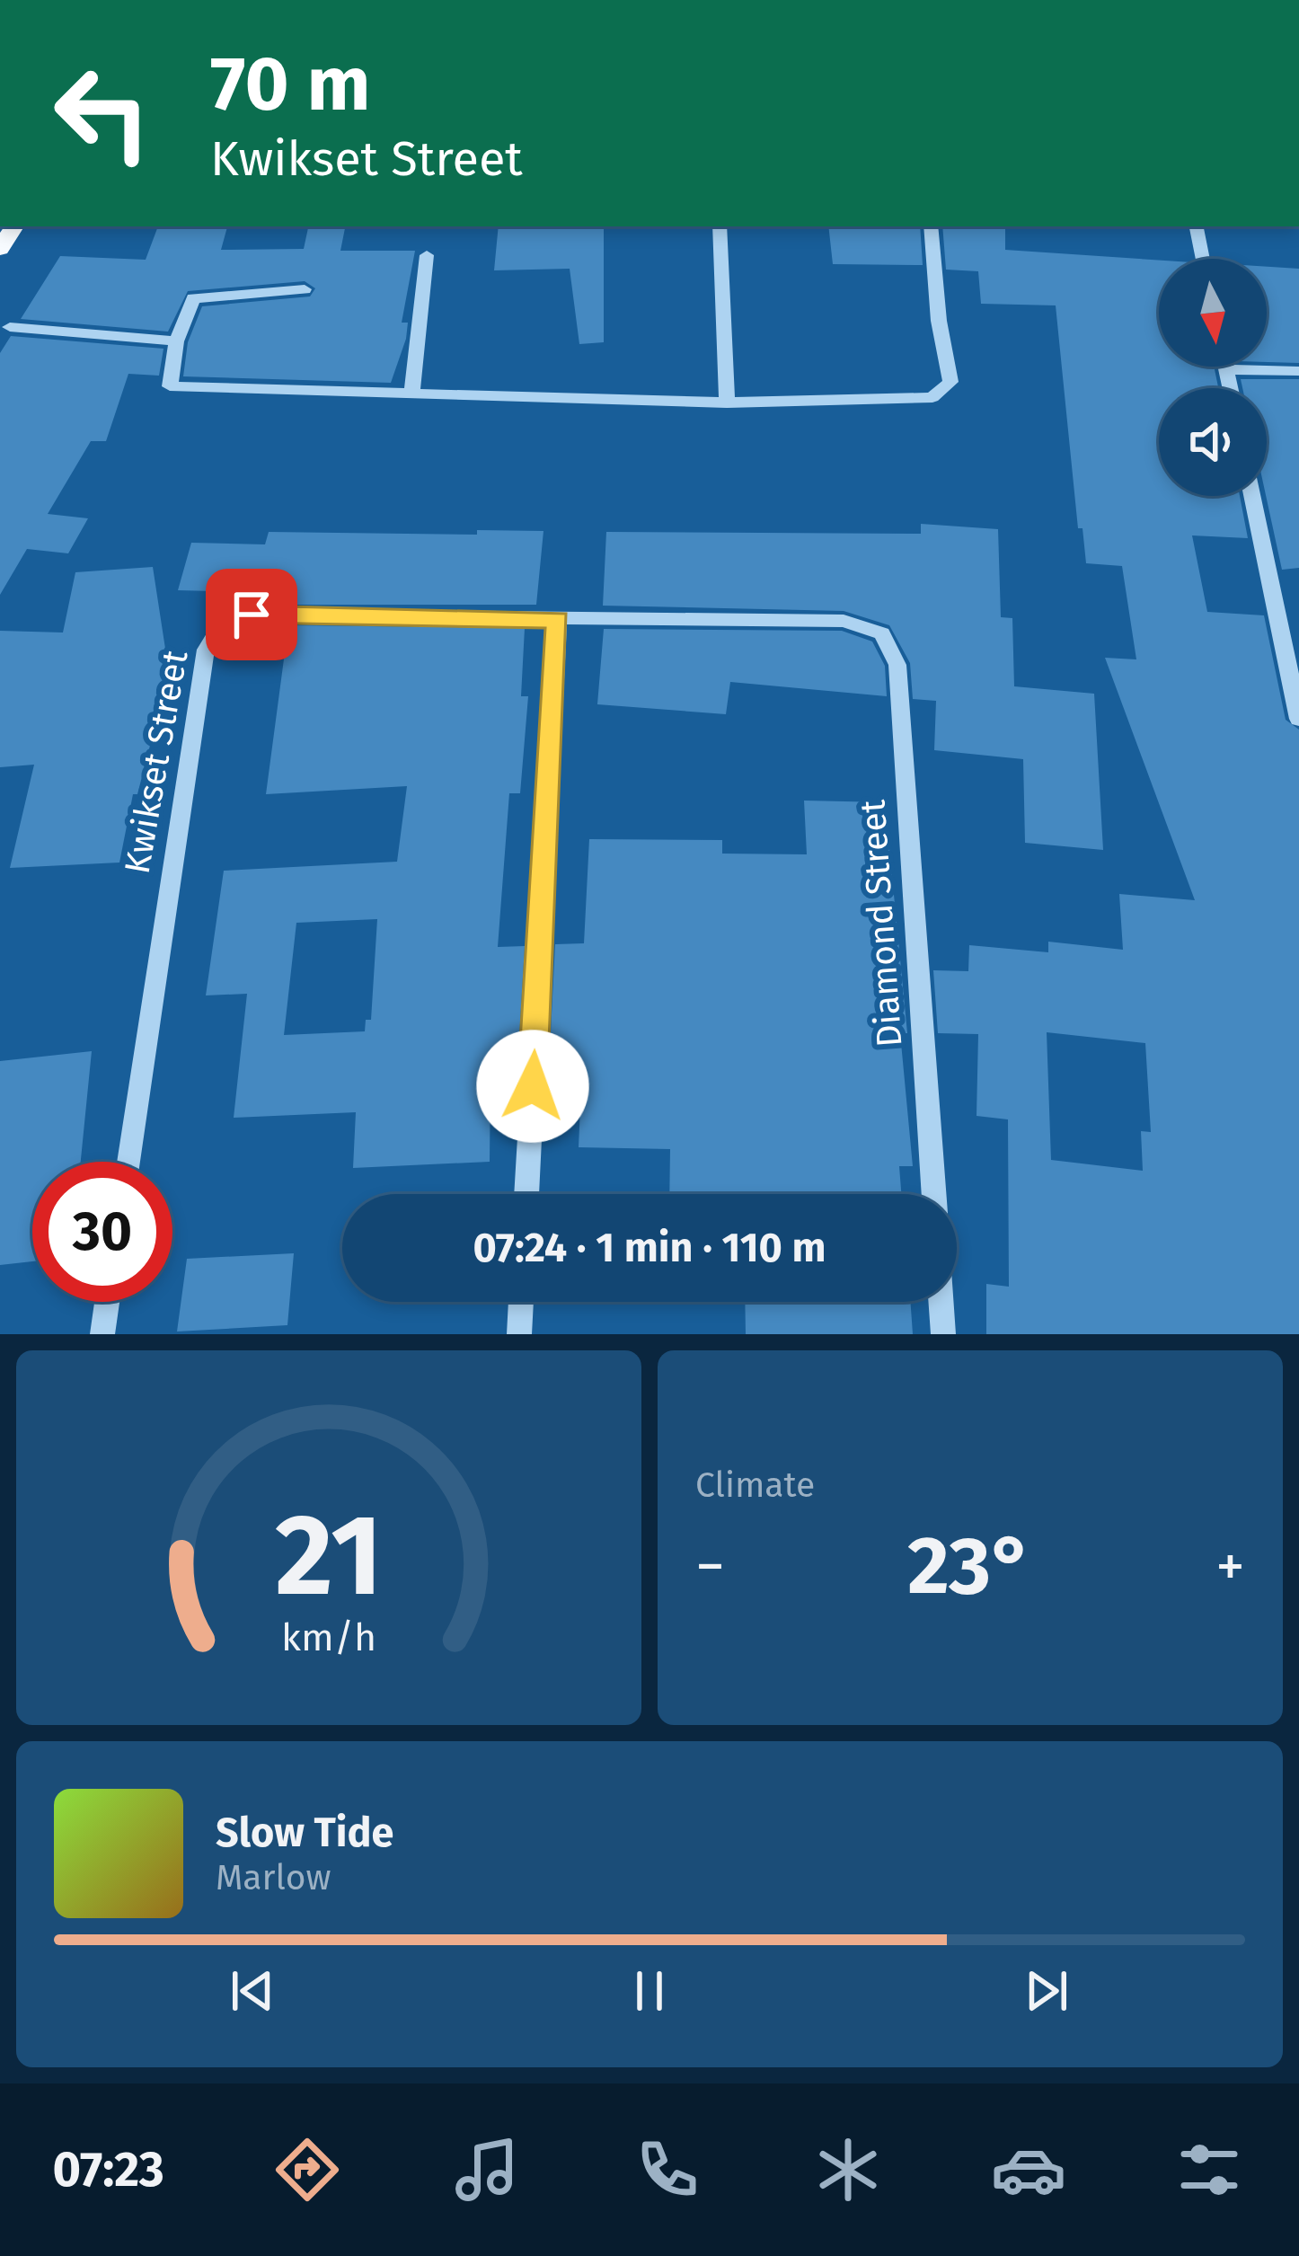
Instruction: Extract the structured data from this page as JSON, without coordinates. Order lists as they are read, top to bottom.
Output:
{
  "streets": {
    "street": ["Kwikset Street", "Diamond Street"]
  },
  "crossings": [
    ["Kwikset Street", "Diamond Street"]
  ],
  "north": "bottom",
  "page": {
    "turn": ["70 m", "Kwikset Street"],
    "limit": "30",
    "trip": "07:24 · 1 min · 110 m",
    "tile": "Climate",
    "heat": ["−", "23°", "+"],
    "song": ["Slow Tide", "Marlow"],
    "tabs": "07:23",
    "gauge": ["21", "km/h"]
  }
}
